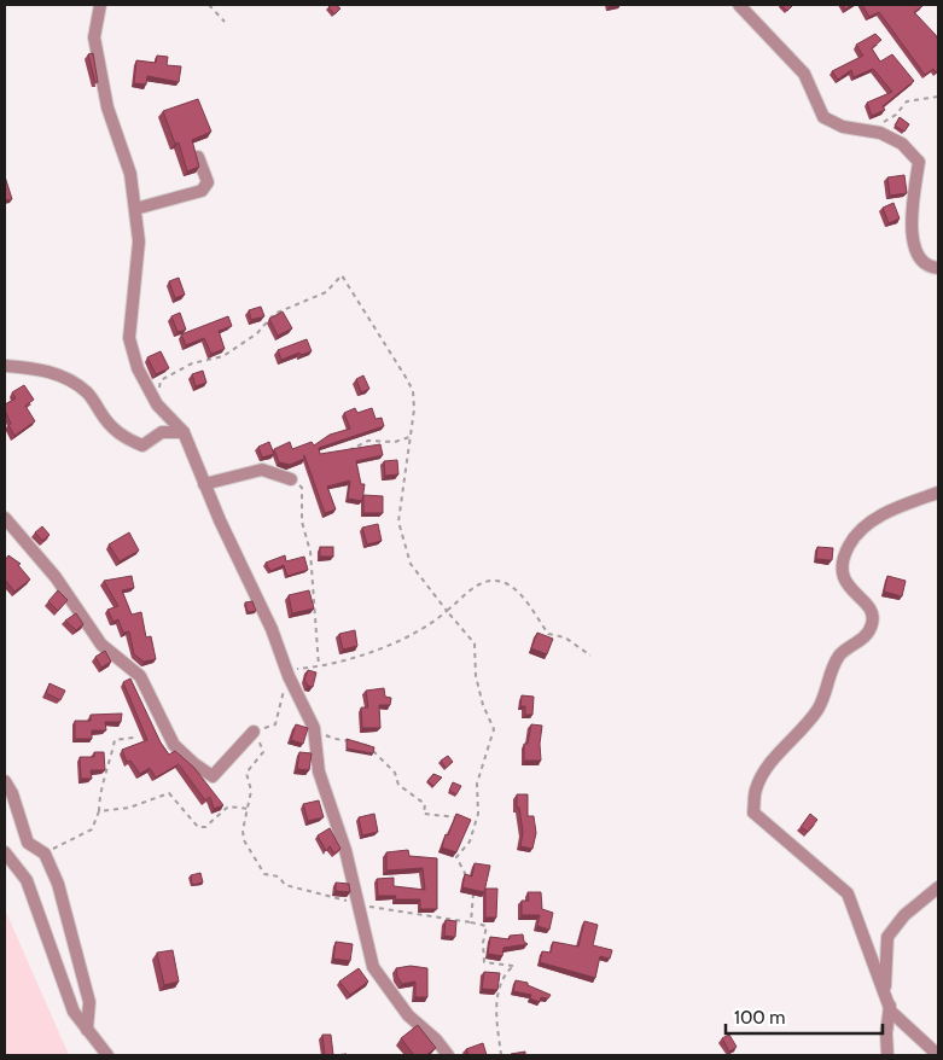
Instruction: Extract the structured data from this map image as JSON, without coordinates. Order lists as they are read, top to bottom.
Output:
{
  "scale_bar": "100 m"
}
